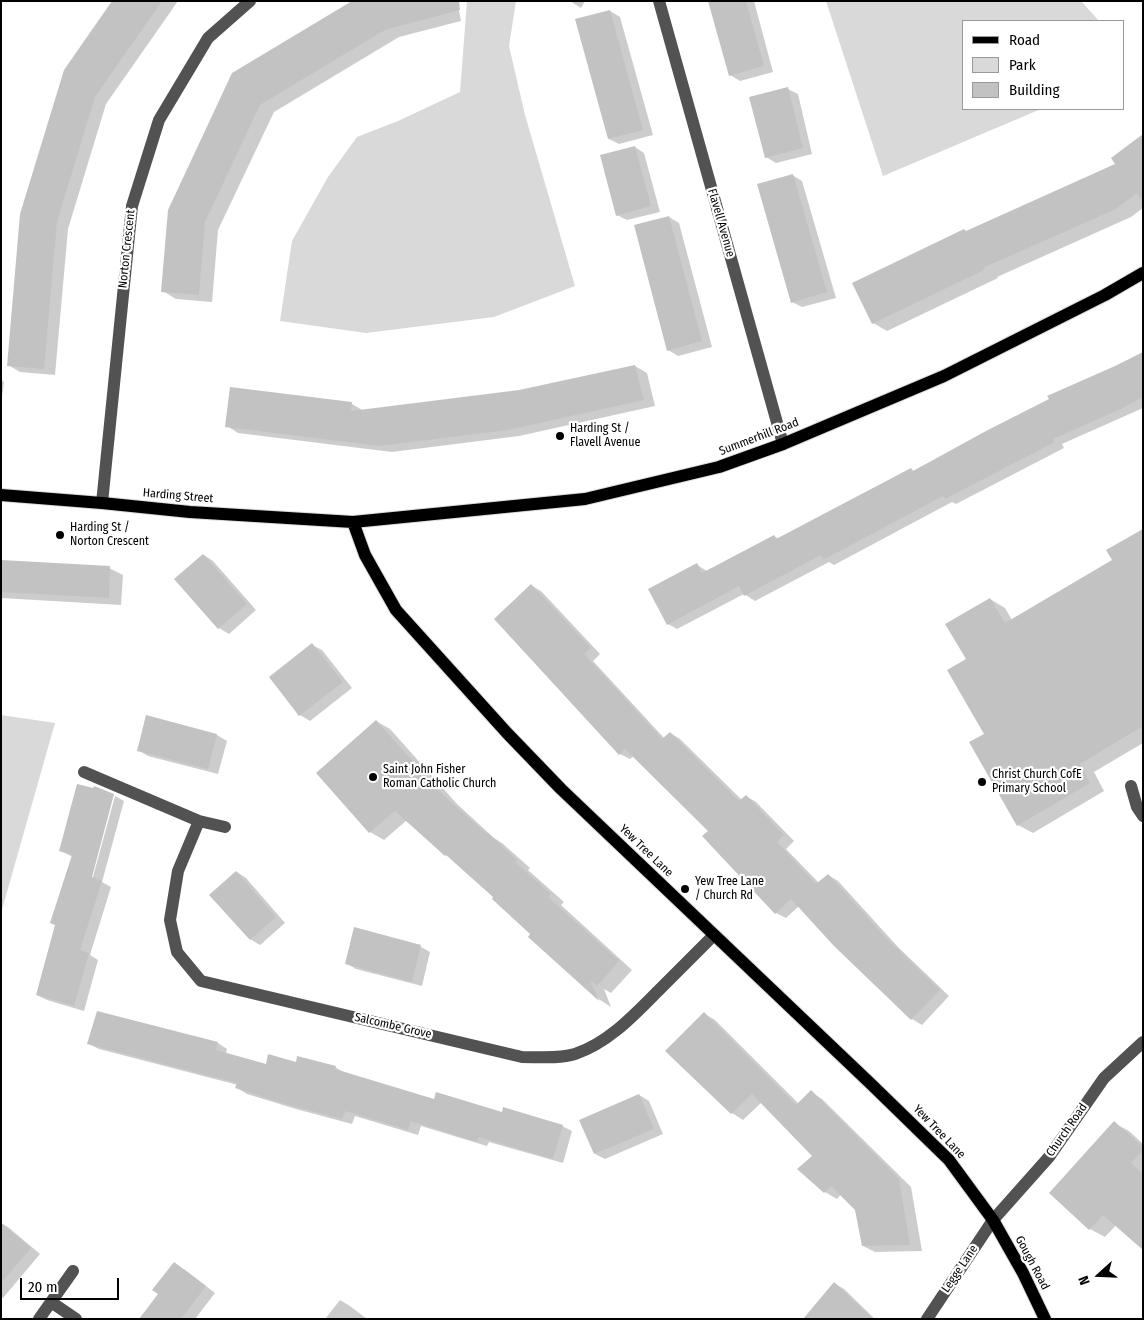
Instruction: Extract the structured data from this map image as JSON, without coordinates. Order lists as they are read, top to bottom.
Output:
{
  "streets": {
    "main road": [
      "Summerhill Road",
      "Harding Street",
      "Yew Tree Lane",
      "Gough Road"
    ],
    "street": [
      "Flavell Avenue",
      "Norton Crescent",
      "Salcombe Grove",
      "Church Road",
      "Legge Lane"
    ]
  },
  "crossings": [
    ["Flavell Avenue", "Summerhill Road"],
    ["Norton Crescent", "Harding Street"],
    ["Summerhill Road", "Harding Street"],
    ["Summerhill Road", "Yew Tree Lane"],
    ["Harding Street", "Yew Tree Lane"],
    ["Yew Tree Lane", "Salcombe Grove"],
    ["Yew Tree Lane", "Church Road"],
    ["Yew Tree Lane", "Gough Road"],
    ["Yew Tree Lane", "Legge Lane"],
    ["Church Road", "Gough Road"],
    ["Church Road", "Legge Lane"],
    ["Gough Road", "Legge Lane"]
  ],
  "places": [
    "Harding St / Flavell Avenue",
    "Harding St / Norton Crescent",
    "Saint John Fisher Roman Catholic Church",
    "Christ Church CofE Primary School",
    "Yew Tree Lane / Church Rd"
  ],
  "legend": ["Road", "Park", "Building"],
  "scale_bar": "20 m",
  "north": "left"
}
